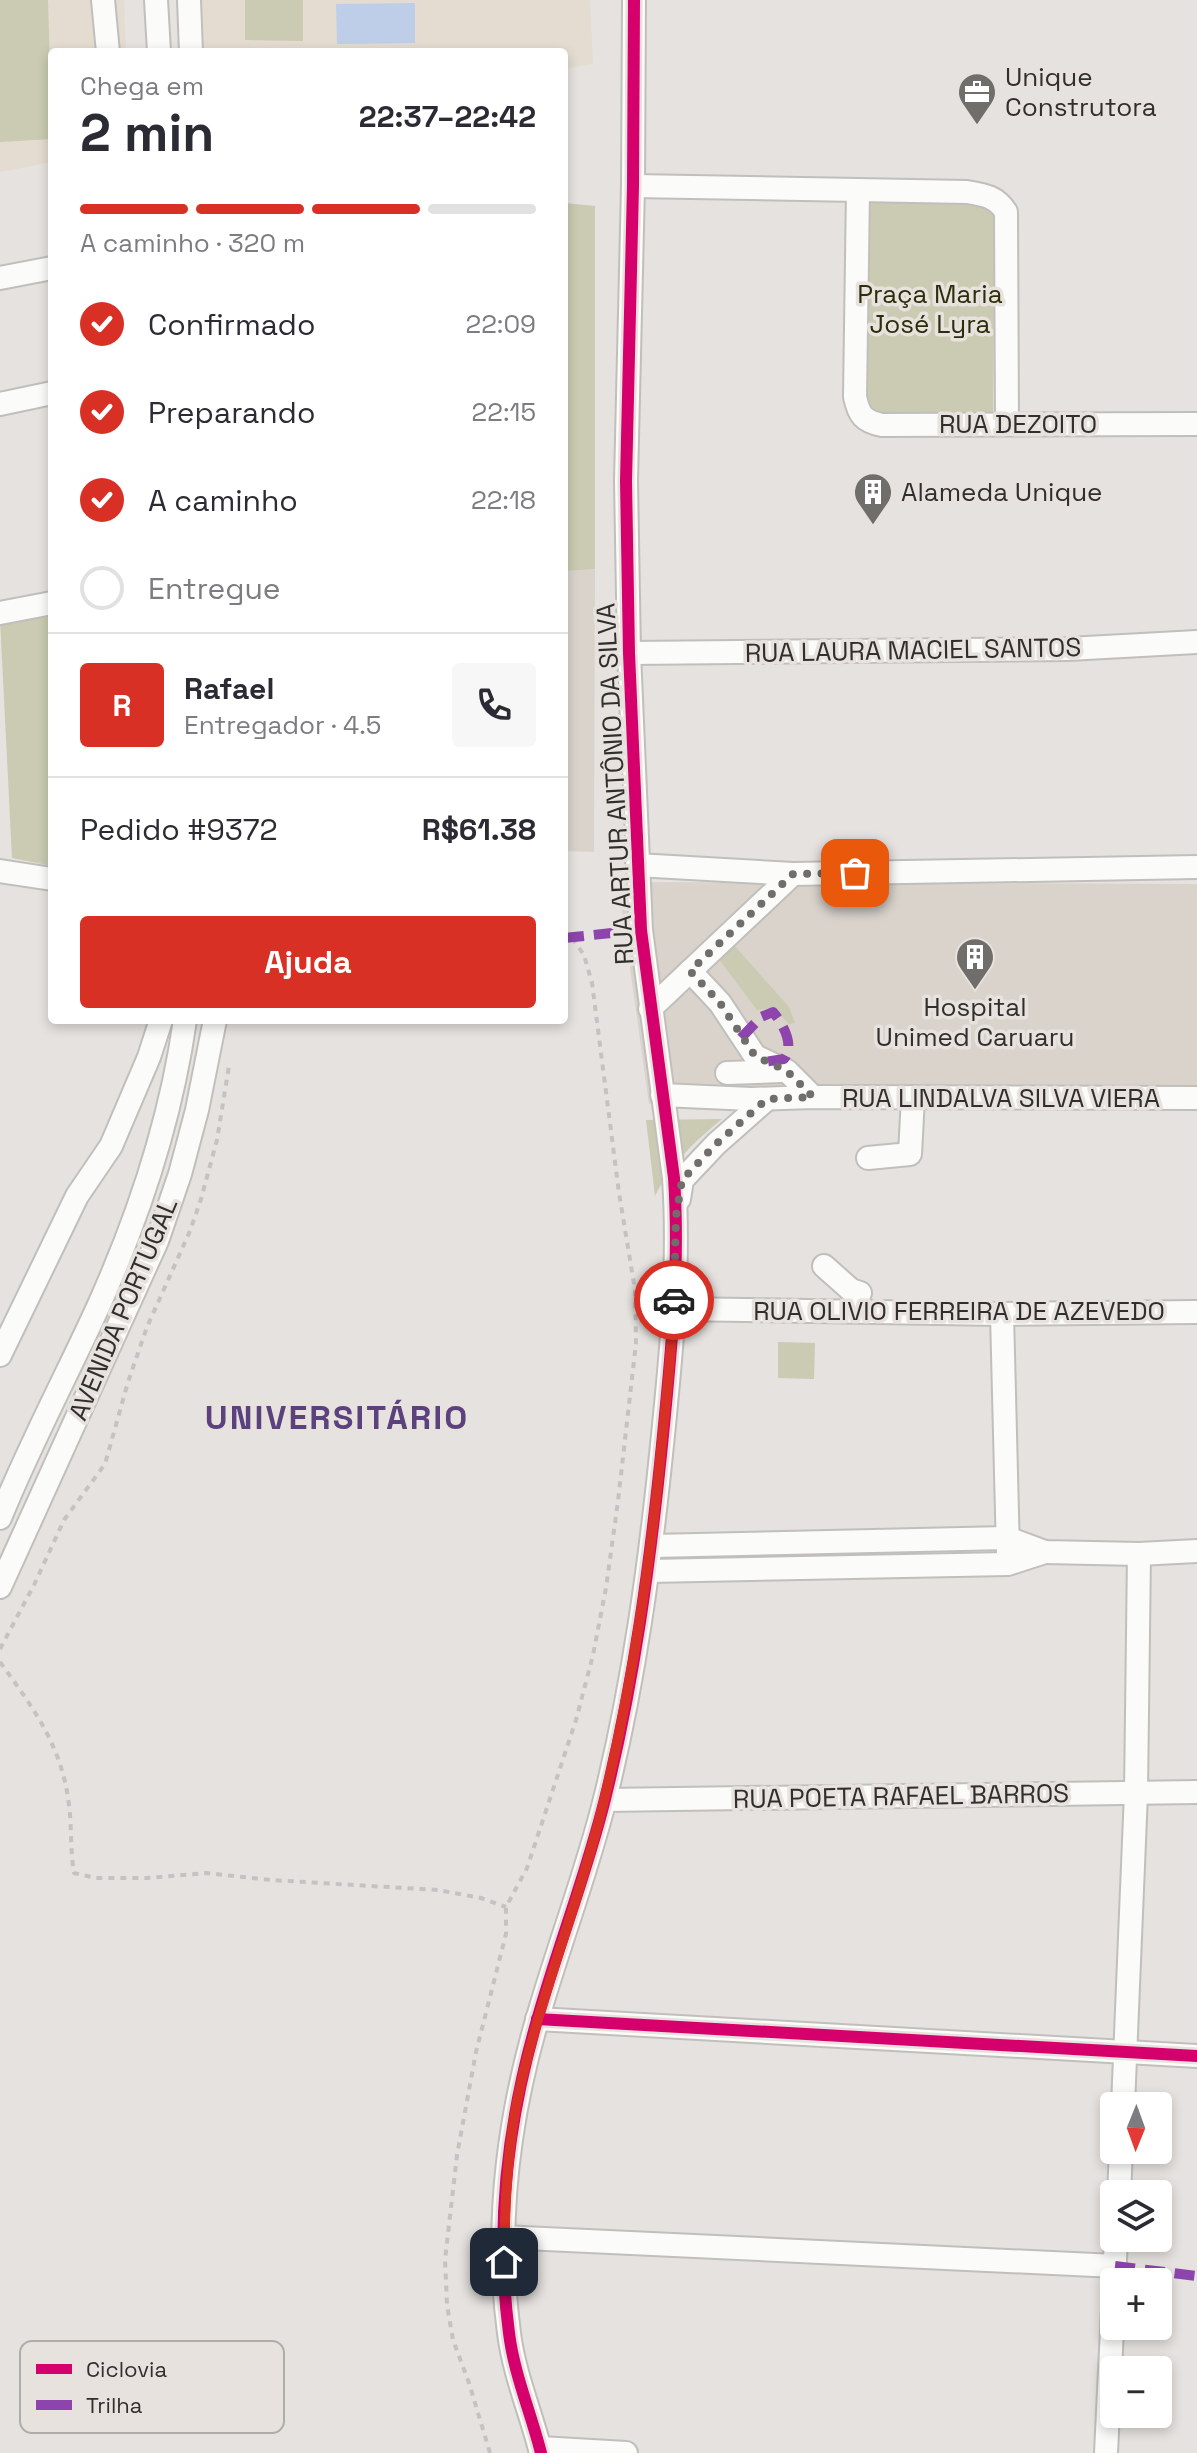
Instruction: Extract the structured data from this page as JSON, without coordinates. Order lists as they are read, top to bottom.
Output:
{
  "streets": {
    "street": [
      "RUA DEZOITO",
      "RUA LAURA MACIEL SANTOS",
      "RUA ARTUR ANTÔNIO DA SILVA",
      "RUA LINDALVA SILVA VIERA",
      "AVENIDA PORTUGAL",
      "RUA OLIVIO FERREIRA DE AZEVEDO",
      "RUA POETA RAFAEL BARROS"
    ]
  },
  "crossings": [
    ["RUA LAURA MACIEL SANTOS", "RUA ARTUR ANTÔNIO DA SILVA"],
    ["RUA ARTUR ANTÔNIO DA SILVA", "RUA LINDALVA SILVA VIERA"],
    ["RUA ARTUR ANTÔNIO DA SILVA", "RUA OLIVIO FERREIRA DE AZEVEDO"],
    ["RUA ARTUR ANTÔNIO DA SILVA", "RUA POETA RAFAEL BARROS"]
  ],
  "districts": ["UNIVERSITÁRIO"],
  "parks": ["Praça Maria José Lyra"],
  "places": {
    "office": ["Unique Construtora"],
    "building": ["Alameda Unique", "Hospital Unimed Caruaru"]
  },
  "legend": ["Ciclovia", "Trilha"],
  "north": "bottom",
  "page": {
    "heading": ["2 min", "Chega em", "22:37–22:42"],
    "panel": [
      "Rafael",
      "Entregador · 4.5",
      "Pedido #9372",
      "R$61.38"
    ],
    "bar": "A caminho · 320 m",
    "list": [
      ["Confirmado", "22:09"],
      ["Preparando", "22:15"],
      ["A caminho", "22:18"],
      "Entregue"
    ],
    "round": "R",
    "buttons": "Ajuda",
    "map_buttons": ["+", "−"]
  }
}
